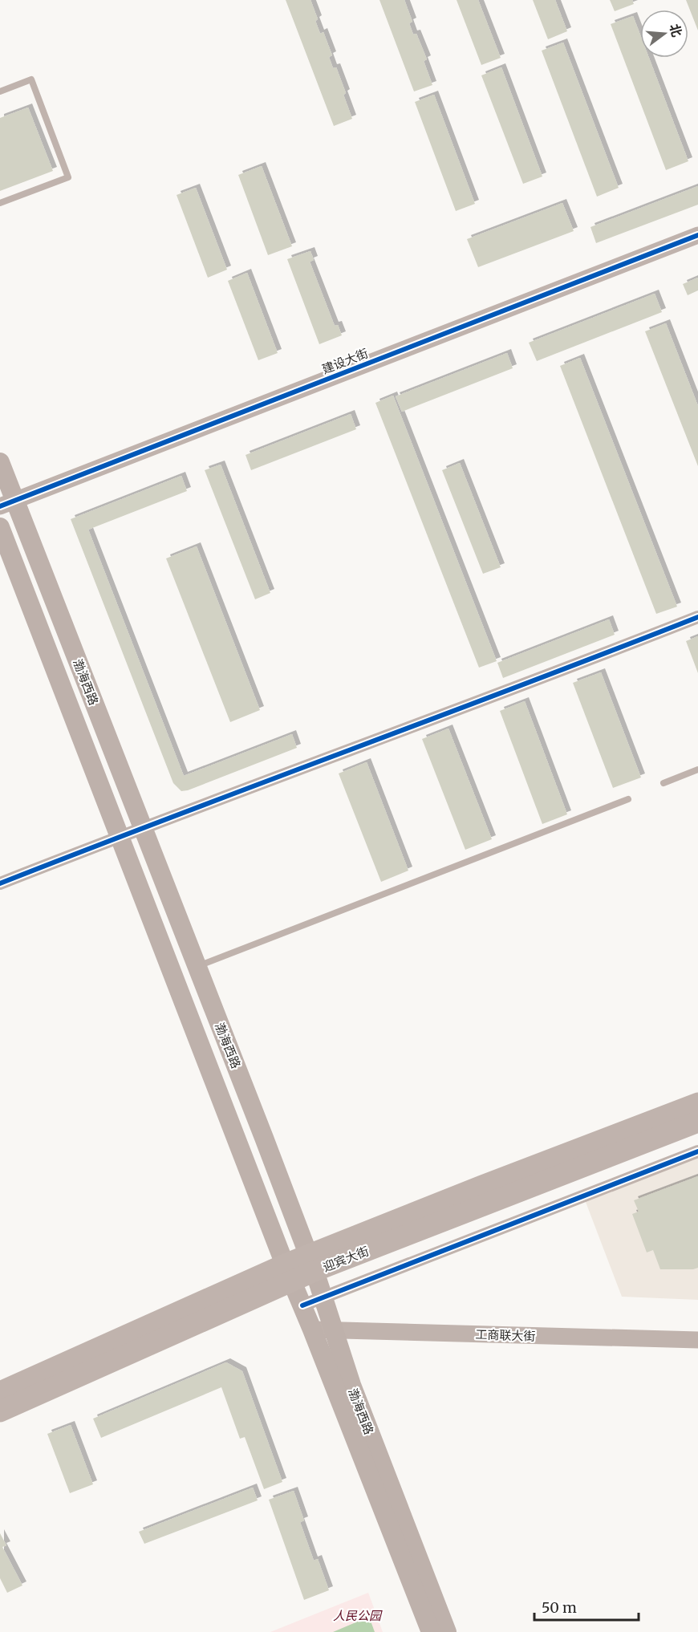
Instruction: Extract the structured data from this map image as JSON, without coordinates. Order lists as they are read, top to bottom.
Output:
{
  "streets": {
    "main road": ["渤海西路", "迎宾大街"],
    "street": ["建设大街", "工商联大街"]
  },
  "crossings": [
    ["建设大街", "渤海西路"],
    ["渤海西路", "迎宾大街"],
    ["渤海西路", "工商联大街"]
  ],
  "parks": ["人民公园"],
  "scale_bar": "50 m",
  "north": "right"
}
